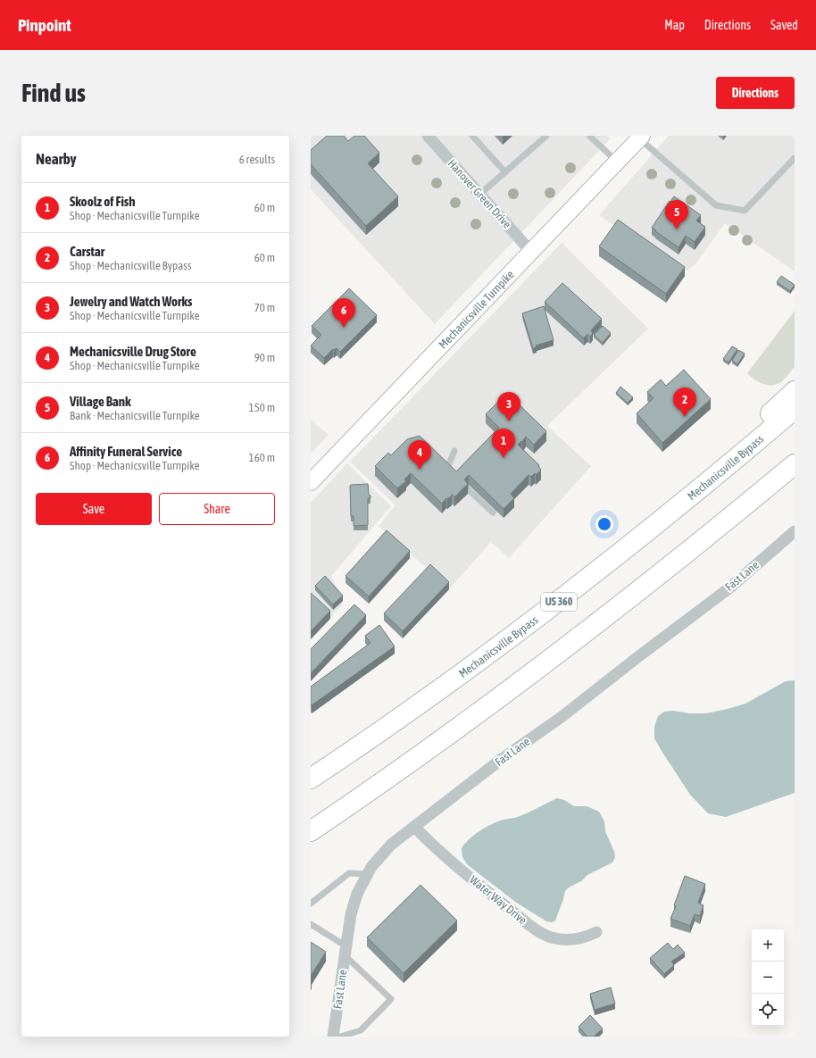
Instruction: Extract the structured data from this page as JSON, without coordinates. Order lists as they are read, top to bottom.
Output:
{
  "streets": {
    "highway": ["Mechanicsville Bypass", "US 360"],
    "main road": ["Mechanicsville Turnpike"],
    "street": ["Hanover Green Drive", "Fast Lane", "Water Way Drive"]
  },
  "crossings": [
    ["Hanover Green Drive", "Mechanicsville Turnpike"],
    ["Fast Lane", "Water Way Drive"]
  ],
  "page": {
    "header": "Pinpoint",
    "nav": ["Map", "Directions", "Saved"],
    "buttons": [
      "Directions",
      ["Save", "Share"]
    ],
    "title": "Find us",
    "heading": ["Nearby", "6 results"],
    "list": [
      {
        "mark": "1",
        "name": "Skoolz of Fish",
        "note": "Shop · Mechanicsville Turnpike",
        "value": "60 m"
      },
      {
        "mark": "2",
        "name": "Carstar",
        "note": "Shop · Mechanicsville Bypass",
        "value": "60 m"
      },
      {
        "mark": "3",
        "name": "Jewelry and Watch Works",
        "note": "Shop · Mechanicsville Turnpike",
        "value": "70 m"
      },
      {
        "mark": "4",
        "name": "Mechanicsville Drug Store",
        "note": "Shop · Mechanicsville Turnpike",
        "value": "90 m"
      },
      {
        "mark": "5",
        "name": "Village Bank",
        "note": "Bank · Mechanicsville Turnpike",
        "value": "150 m"
      },
      {
        "mark": "6",
        "name": "Affinity Funeral Service",
        "note": "Shop · Mechanicsville Turnpike",
        "value": "160 m"
      }
    ],
    "pins": [
      "5",
      "6",
      "2",
      "3",
      "1",
      "4"
    ],
    "map_buttons": ["+", "−"]
  }
}
